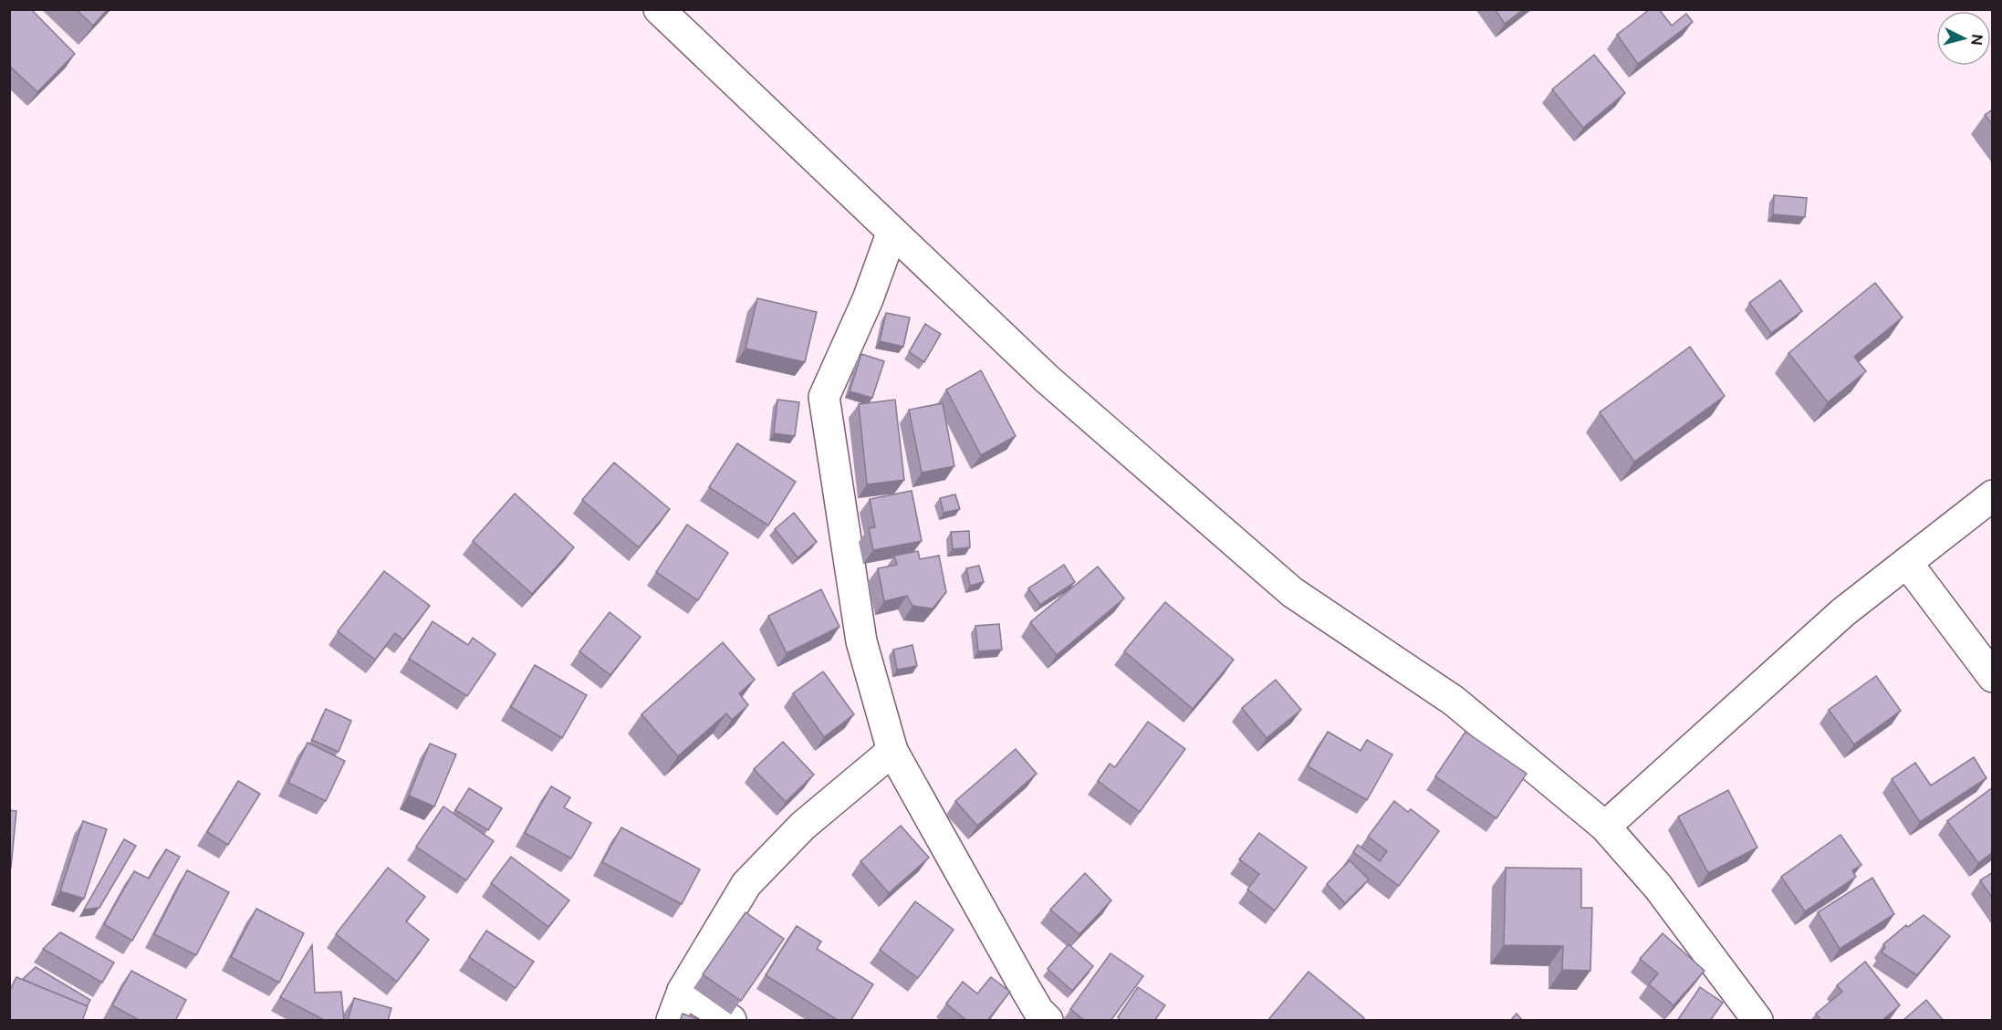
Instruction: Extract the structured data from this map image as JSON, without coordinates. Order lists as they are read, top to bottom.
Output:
{
  "north": "right"
}
